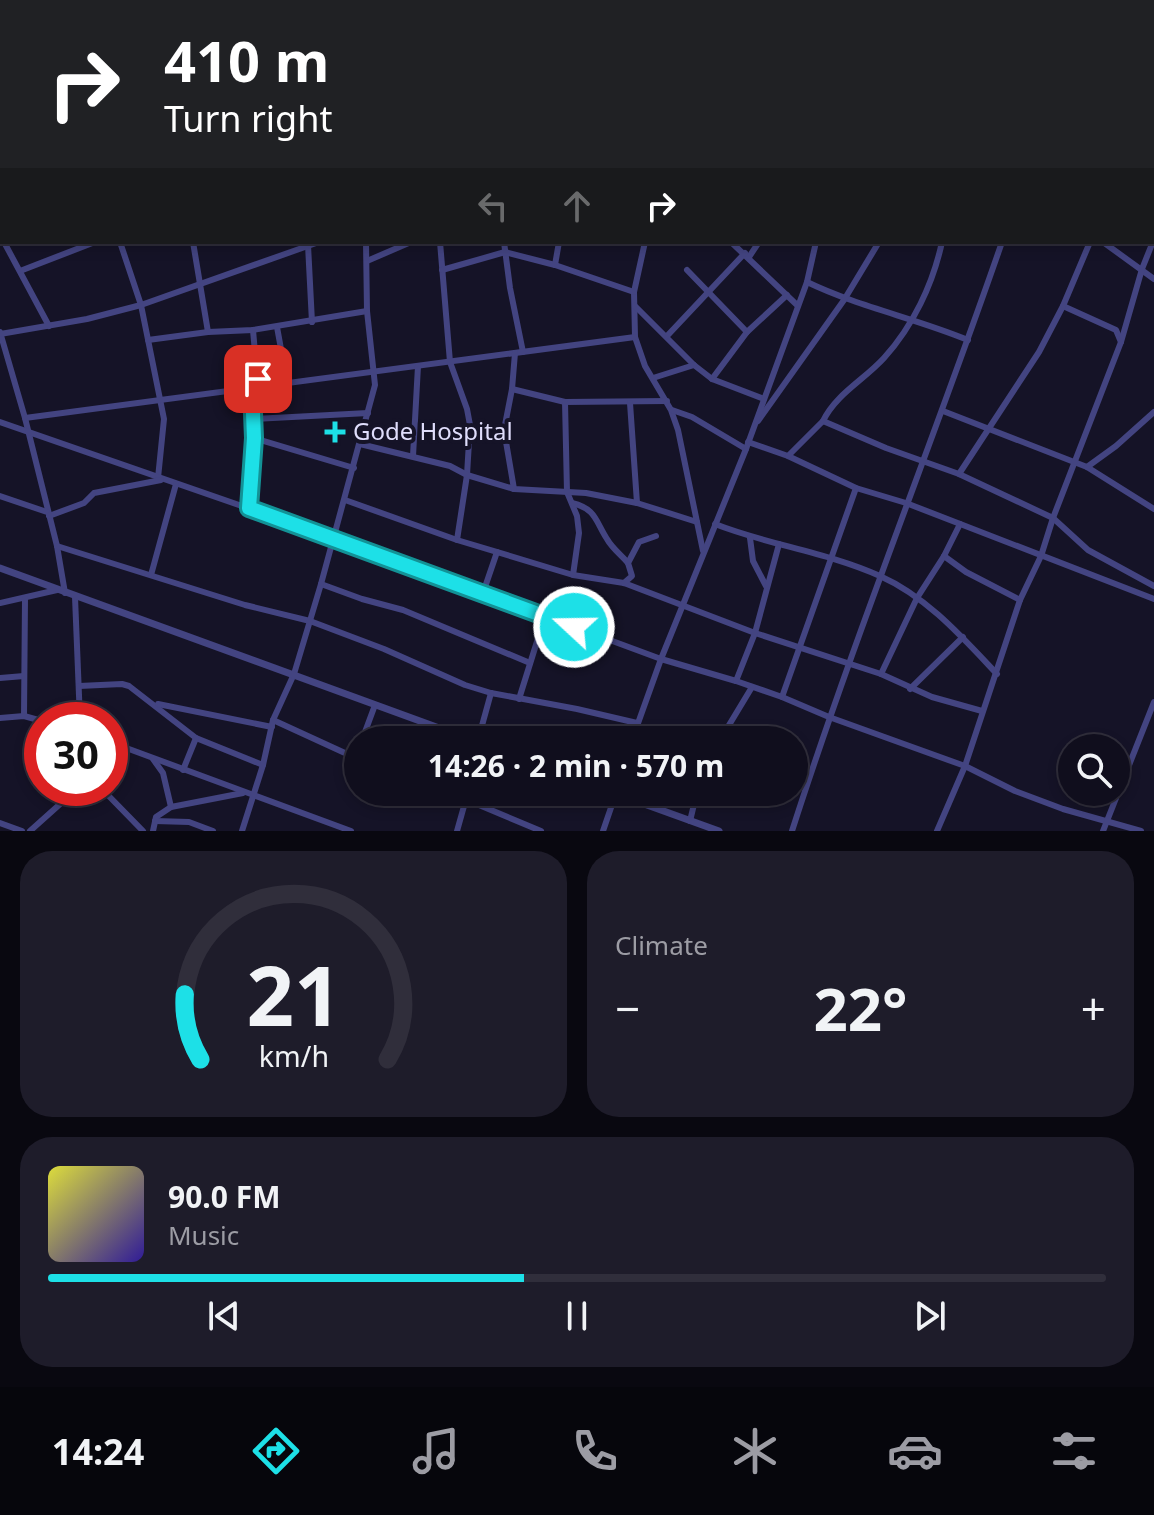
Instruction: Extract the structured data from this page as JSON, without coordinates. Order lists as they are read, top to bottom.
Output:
{
  "places": {
    "health": ["Gode Hospital"]
  },
  "page": {
    "turn": ["410 m", "Turn right"],
    "limit": "30",
    "trip": "14:26 · 2 min · 570 m",
    "tile": "Climate",
    "heat": ["−", "22°", "+"],
    "song": ["90.0 FM", "Music"],
    "tabs": "14:24",
    "gauge": ["21", "km/h"]
  }
}
